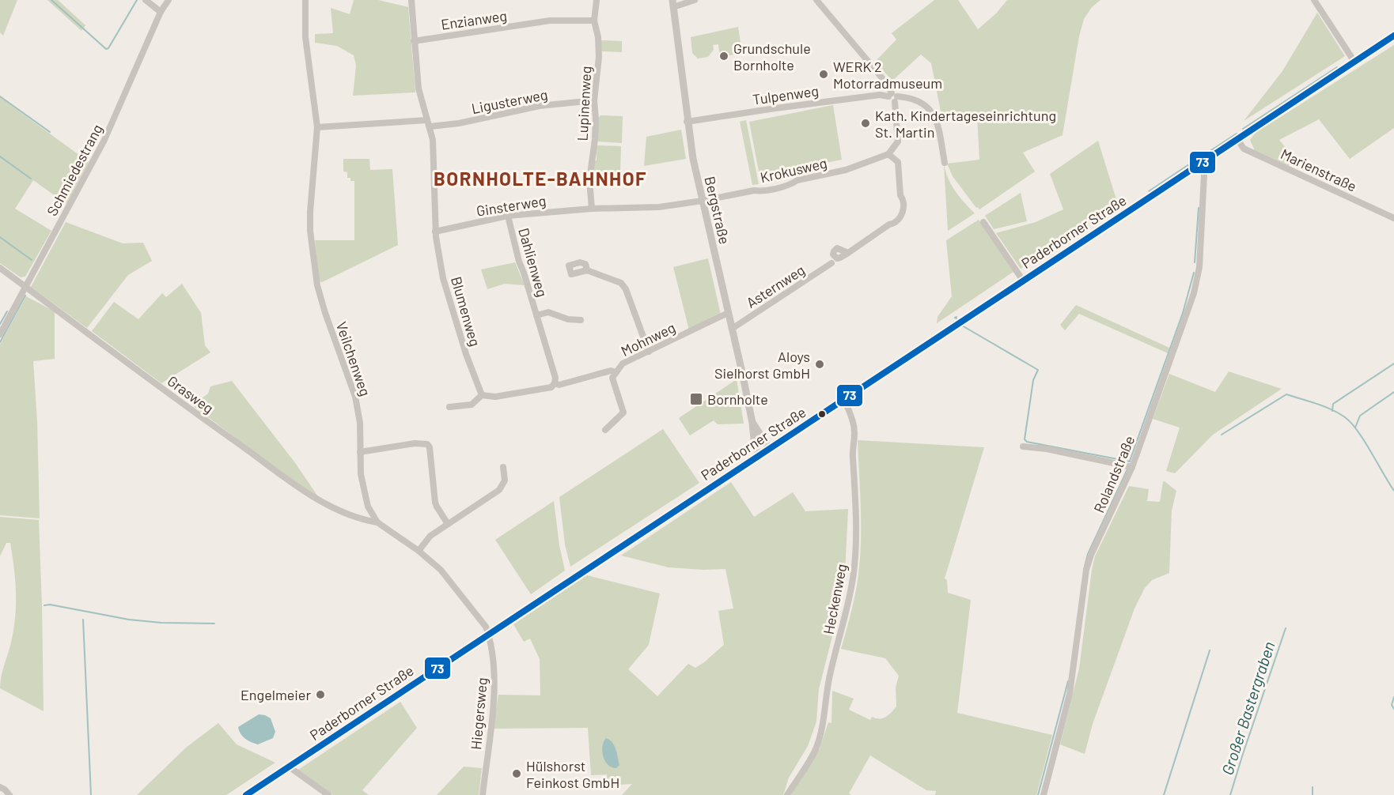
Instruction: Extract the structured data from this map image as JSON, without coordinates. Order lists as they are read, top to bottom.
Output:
{
  "streets": {
    "main road": ["Paderborner Straße"],
    "street": [
      "Enzianweg",
      "Tulpenweg",
      "Ligusterweg",
      "Lupinenweg",
      "Schmiedestrang",
      "Krokusweg",
      "Marienstraße",
      "Ginsterweg",
      "Bergstraße",
      "Dahlienweg",
      "Asternweg",
      "Blumenweg",
      "Mohnweg",
      "Veilchenweg",
      "Grasweg",
      "Rolandstraße",
      "Heckenweg",
      "Hiegersweg"
    ]
  },
  "crossings": [
    ["Enzianweg", "Lupinenweg"],
    ["Tulpenweg", "Bergstraße"],
    ["Ligusterweg", "Lupinenweg"],
    ["Lupinenweg", "Ginsterweg"],
    ["Schmiedestrang", "Grasweg"],
    ["Krokusweg", "Ginsterweg"],
    ["Krokusweg", "Bergstraße"],
    ["Marienstraße", "Paderborner Straße"],
    ["Ginsterweg", "Bergstraße"],
    ["Ginsterweg", "Dahlienweg"],
    ["Ginsterweg", "Blumenweg"],
    ["Bergstraße", "Paderborner Straße"],
    ["Bergstraße", "Asternweg"],
    ["Bergstraße", "Mohnweg"],
    ["Paderborner Straße", "Veilchenweg"],
    ["Paderborner Straße", "Rolandstraße"],
    ["Paderborner Straße", "Heckenweg"],
    ["Paderborner Straße", "Hiegersweg"],
    ["Veilchenweg", "Grasweg"],
    ["Veilchenweg", "Hiegersweg"]
  ],
  "districts": ["BORNHOLTE-BAHNHOF"],
  "water": ["Großer Bastergraben"],
  "places": {
    "other": [
      "Grundschule Bornholte",
      "WERK 2 Motorradmuseum",
      "Kath. Kindertageseinrichtung St. Martin",
      "Aloys Sielhorst GmbH",
      "Engelmeier",
      "Hülshorst Feinkost GmbH"
    ],
    "transit": ["Bornholte"]
  },
  "lines": ["transit line 73"]
}
